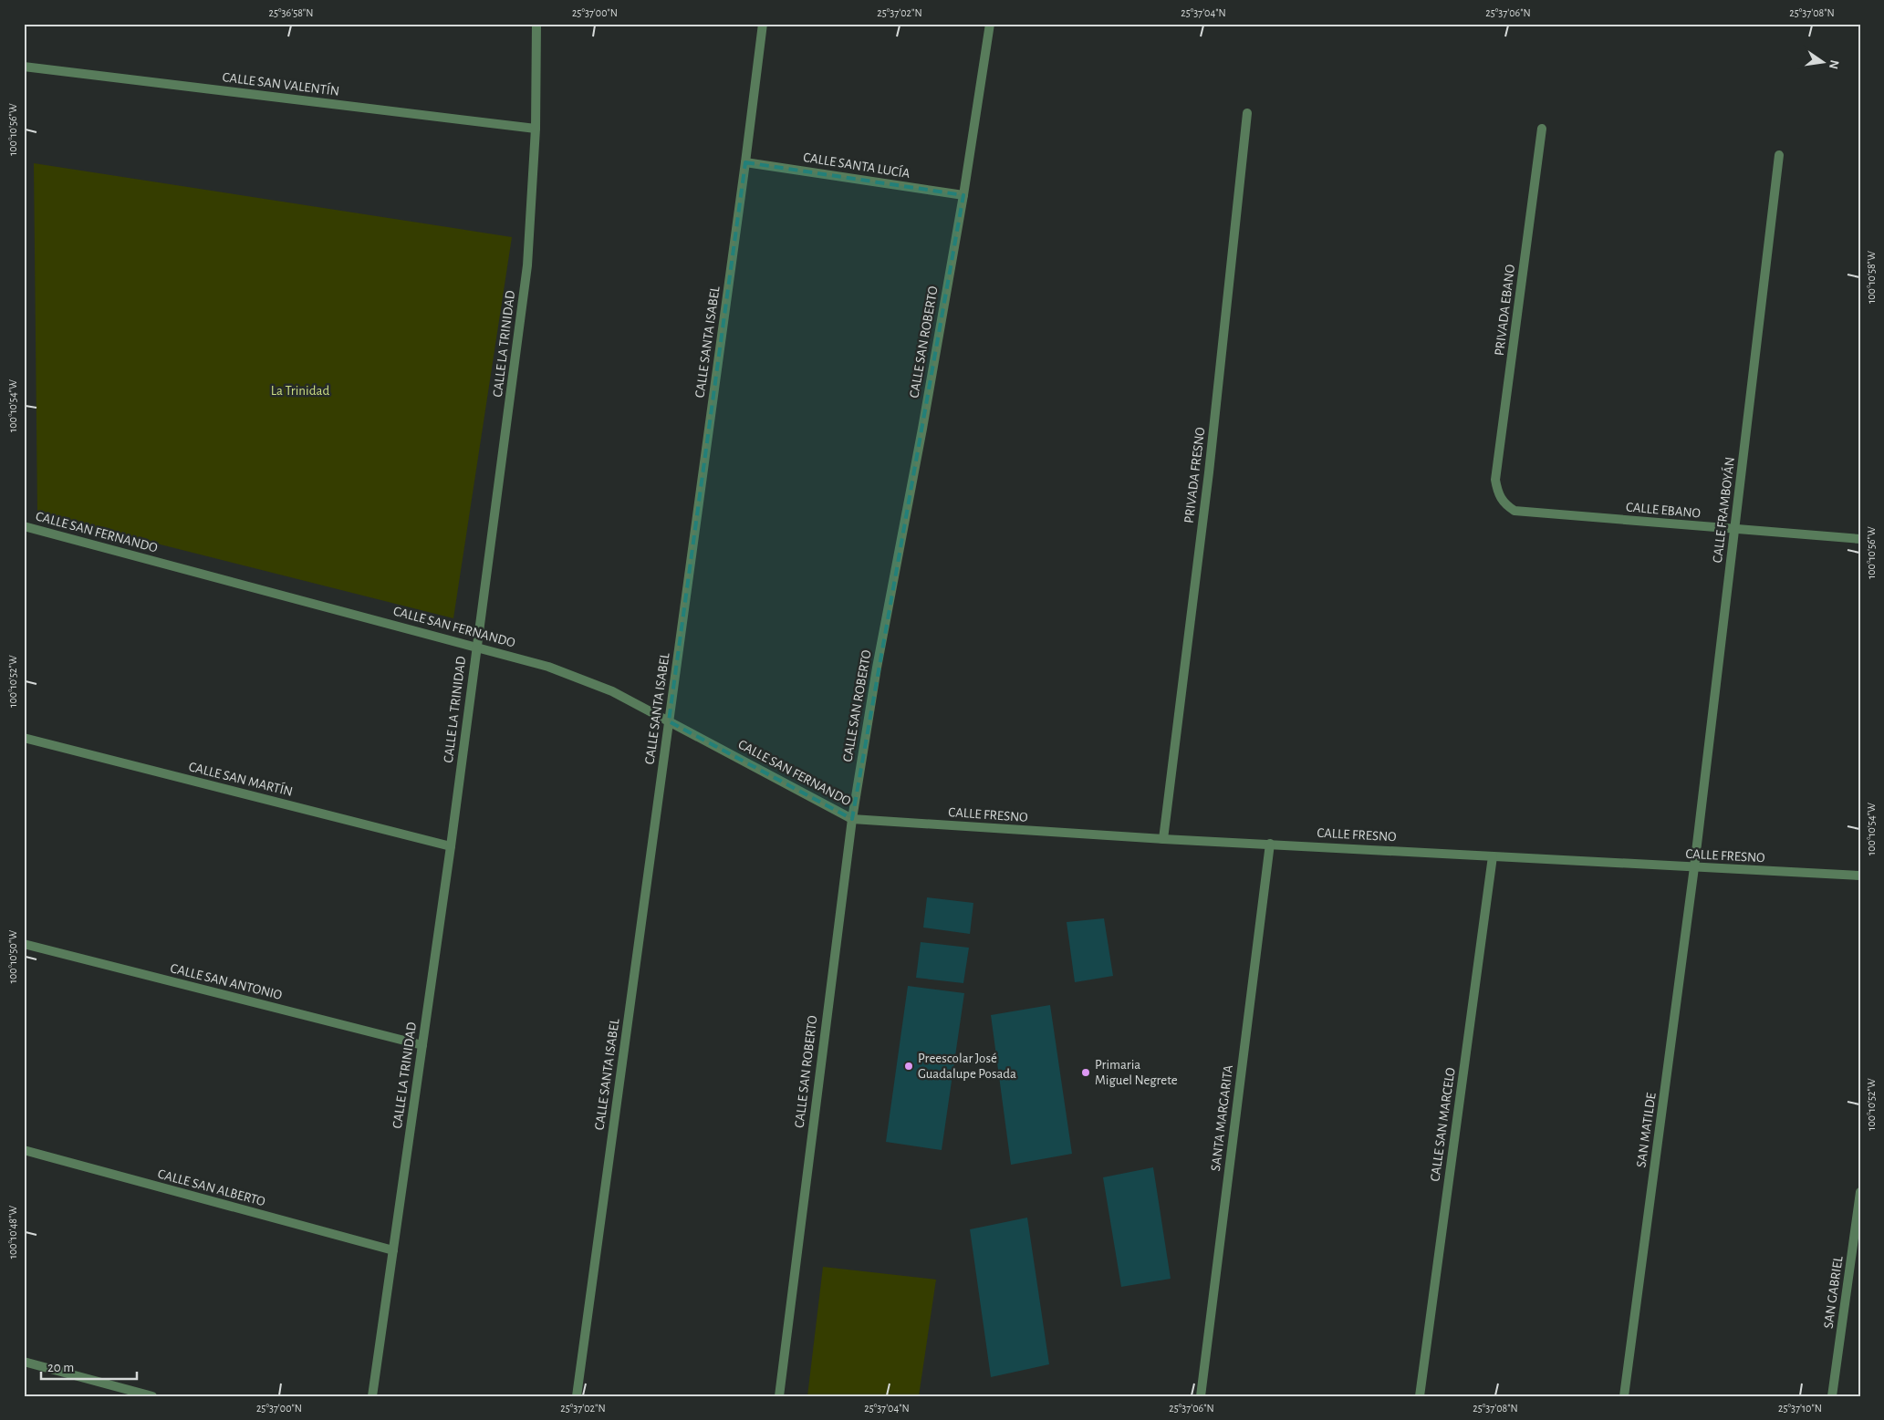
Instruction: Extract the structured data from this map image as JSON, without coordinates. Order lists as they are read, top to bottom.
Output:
{
  "streets": {
    "street": [
      "CALLE SAN VALENTÍN",
      "CALLE SANTA LUCÍA",
      "PRIVADA EBANO",
      "CALLE SANTA ISABEL",
      "CALLE SAN ROBERTO",
      "CALLE LA TRINIDAD",
      "PRIVADA FRESNO",
      "CALLE EBANO",
      "CALLE FRAMBOYÁN",
      "CALLE SAN FERNANDO",
      "CALLE SAN MARTÍN",
      "CALLE FRESNO",
      "CALLE SAN ANTONIO",
      "SANTA MARGARITA",
      "CALLE SAN MARCELO",
      "SAN MATILDE",
      "CALLE SAN ALBERTO",
      "SAN GABRIEL"
    ]
  },
  "crossings": [
    ["CALLE SAN VALENTÍN", "CALLE LA TRINIDAD"],
    ["CALLE SANTA LUCÍA", "CALLE SANTA ISABEL"],
    ["CALLE SANTA LUCÍA", "CALLE SAN ROBERTO"],
    ["PRIVADA EBANO", "CALLE EBANO"],
    ["CALLE SANTA ISABEL", "CALLE SAN FERNANDO"],
    ["CALLE SAN ROBERTO", "CALLE SAN FERNANDO"],
    ["CALLE SAN ROBERTO", "CALLE FRESNO"],
    ["CALLE LA TRINIDAD", "CALLE SAN FERNANDO"],
    ["CALLE LA TRINIDAD", "CALLE SAN MARTÍN"],
    ["CALLE LA TRINIDAD", "CALLE SAN ANTONIO"],
    ["CALLE LA TRINIDAD", "CALLE SAN ALBERTO"],
    ["PRIVADA FRESNO", "CALLE FRESNO"],
    ["CALLE EBANO", "CALLE FRAMBOYÁN"],
    ["CALLE FRAMBOYÁN", "CALLE FRESNO"],
    ["CALLE FRAMBOYÁN", "SAN MATILDE"],
    ["CALLE SAN FERNANDO", "CALLE FRESNO"],
    ["CALLE FRESNO", "SANTA MARGARITA"],
    ["CALLE FRESNO", "CALLE SAN MARCELO"],
    ["CALLE FRESNO", "SAN MATILDE"]
  ],
  "parks": ["La Trinidad"],
  "places": ["Preescolar José Guadalupe Posada", "Primaria Miguel Negrete"],
  "scale_bar": "20 m",
  "north": "right",
  "coordinates": [
    "25°36'58\"N",
    "25°37'00\"N",
    "25°37'02\"N",
    "25°37'04\"N",
    "25°37'06\"N",
    "25°37'08\"N",
    "100°10'56\"W",
    "100°10'58\"W",
    "100°10'54\"W",
    "100°10'52\"W",
    "100°10'50\"W",
    "100°10'48\"W",
    "25°37'10\"N"
  ]
}
